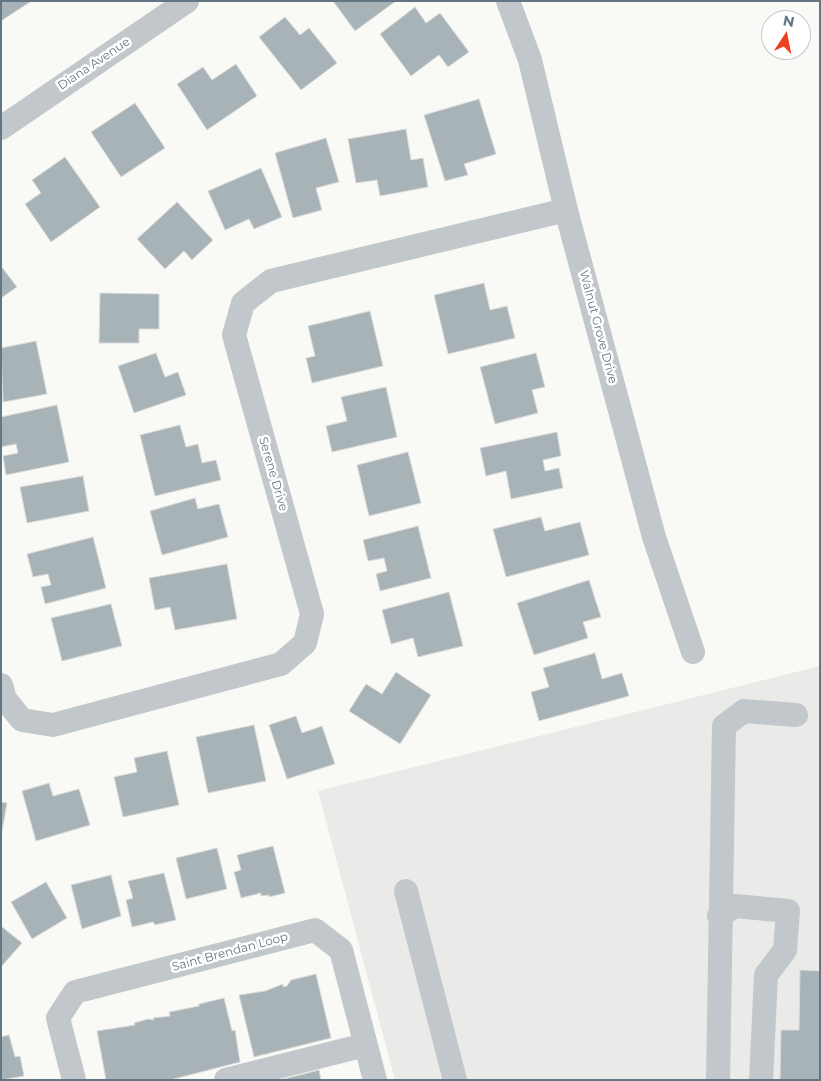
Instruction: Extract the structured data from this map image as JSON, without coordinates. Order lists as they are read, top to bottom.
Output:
{
  "streets": {
    "street": [
      "Diana Avenue",
      "Walnut Grove Drive",
      "Serene Drive",
      "Saint Brendan Loop"
    ]
  },
  "crossings": [
    ["Walnut Grove Drive", "Serene Drive"]
  ],
  "north": "top"
}
